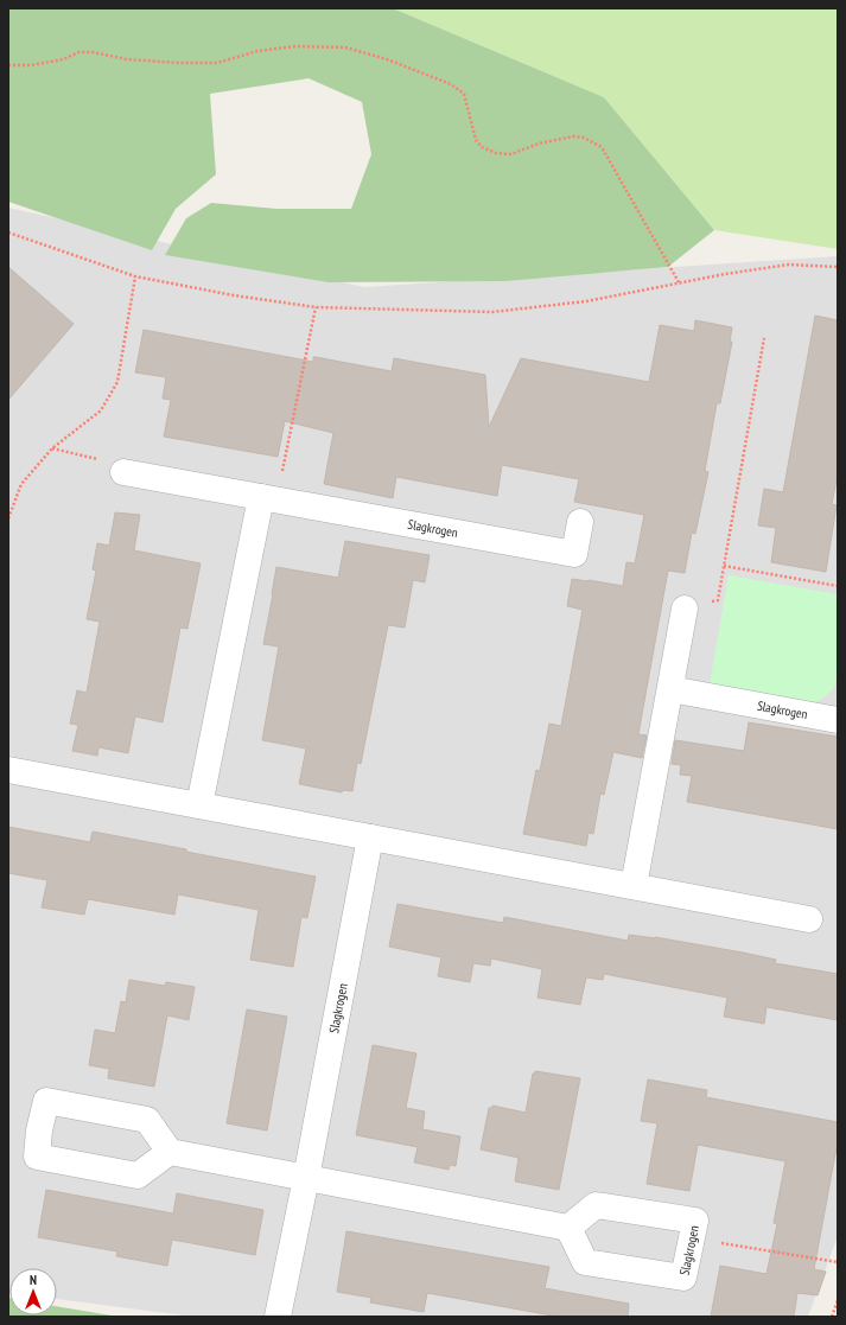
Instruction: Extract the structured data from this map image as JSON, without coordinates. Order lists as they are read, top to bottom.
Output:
{
  "streets": {
    "street": ["Slagkrogen"]
  },
  "north": "top"
}
